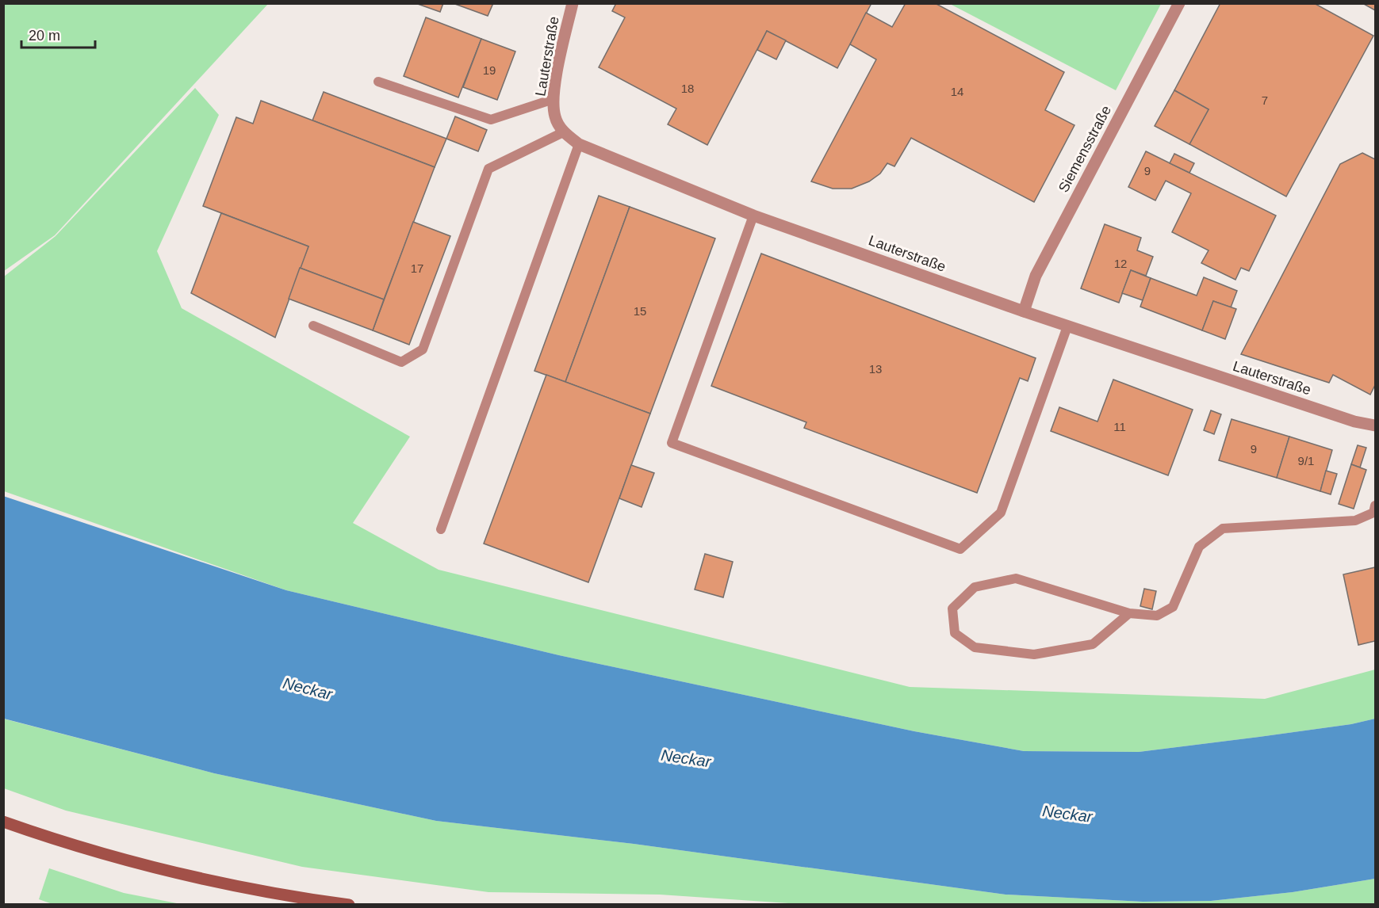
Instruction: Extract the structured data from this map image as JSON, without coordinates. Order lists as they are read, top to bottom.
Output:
{
  "streets": {
    "street": ["Lauterstraße", "Siemensstraße"]
  },
  "crossings": [
    ["Lauterstraße", "Siemensstraße"]
  ],
  "water": ["Neckar"],
  "house_numbers": [
    "19",
    "18",
    "14",
    "7",
    "9",
    "12",
    "17",
    "15",
    "13",
    "11",
    "9",
    "9/1"
  ],
  "scale_bar": "20 m"
}
